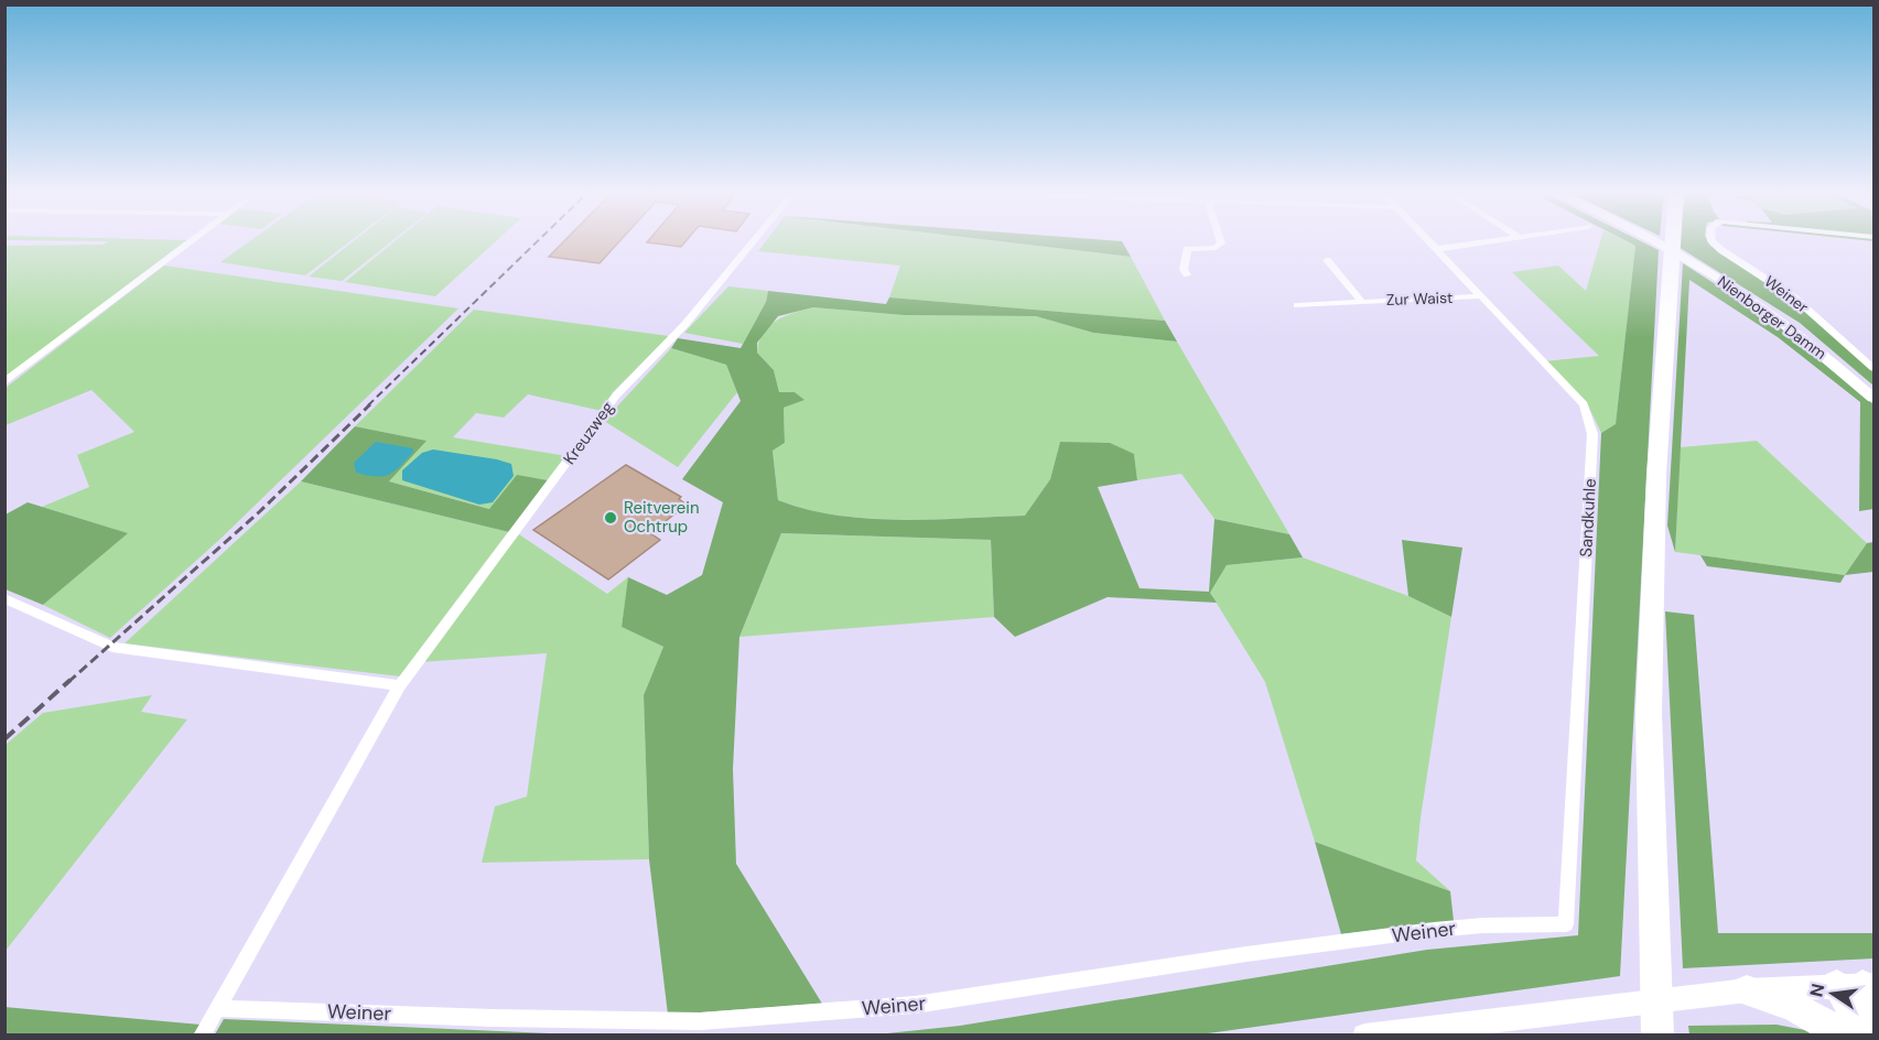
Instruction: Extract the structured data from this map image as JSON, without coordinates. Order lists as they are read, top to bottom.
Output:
{
  "streets": {
    "street": [
      "Weiner",
      "Zur Waist",
      "Nienborger Damm",
      "Kreuzweg",
      "Sandkuhle"
    ]
  },
  "crossings": [
    ["Weiner", "Sandkuhle"],
    ["Zur Waist", "Sandkuhle"]
  ],
  "places": ["Reitverein Ochtrup"],
  "north": "left"
}
